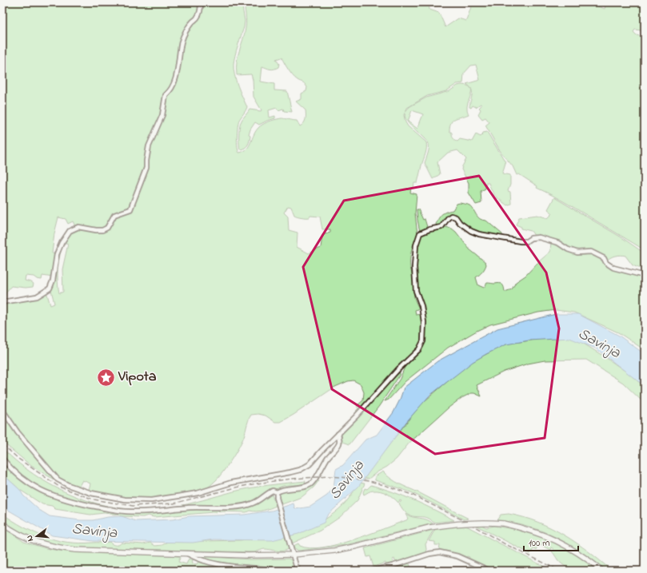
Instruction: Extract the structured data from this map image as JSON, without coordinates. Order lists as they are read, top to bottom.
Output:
{
  "water": ["Savinja"],
  "places": {
    "place": ["Vipota"]
  },
  "scale_bar": "100 m",
  "north": "left"
}
